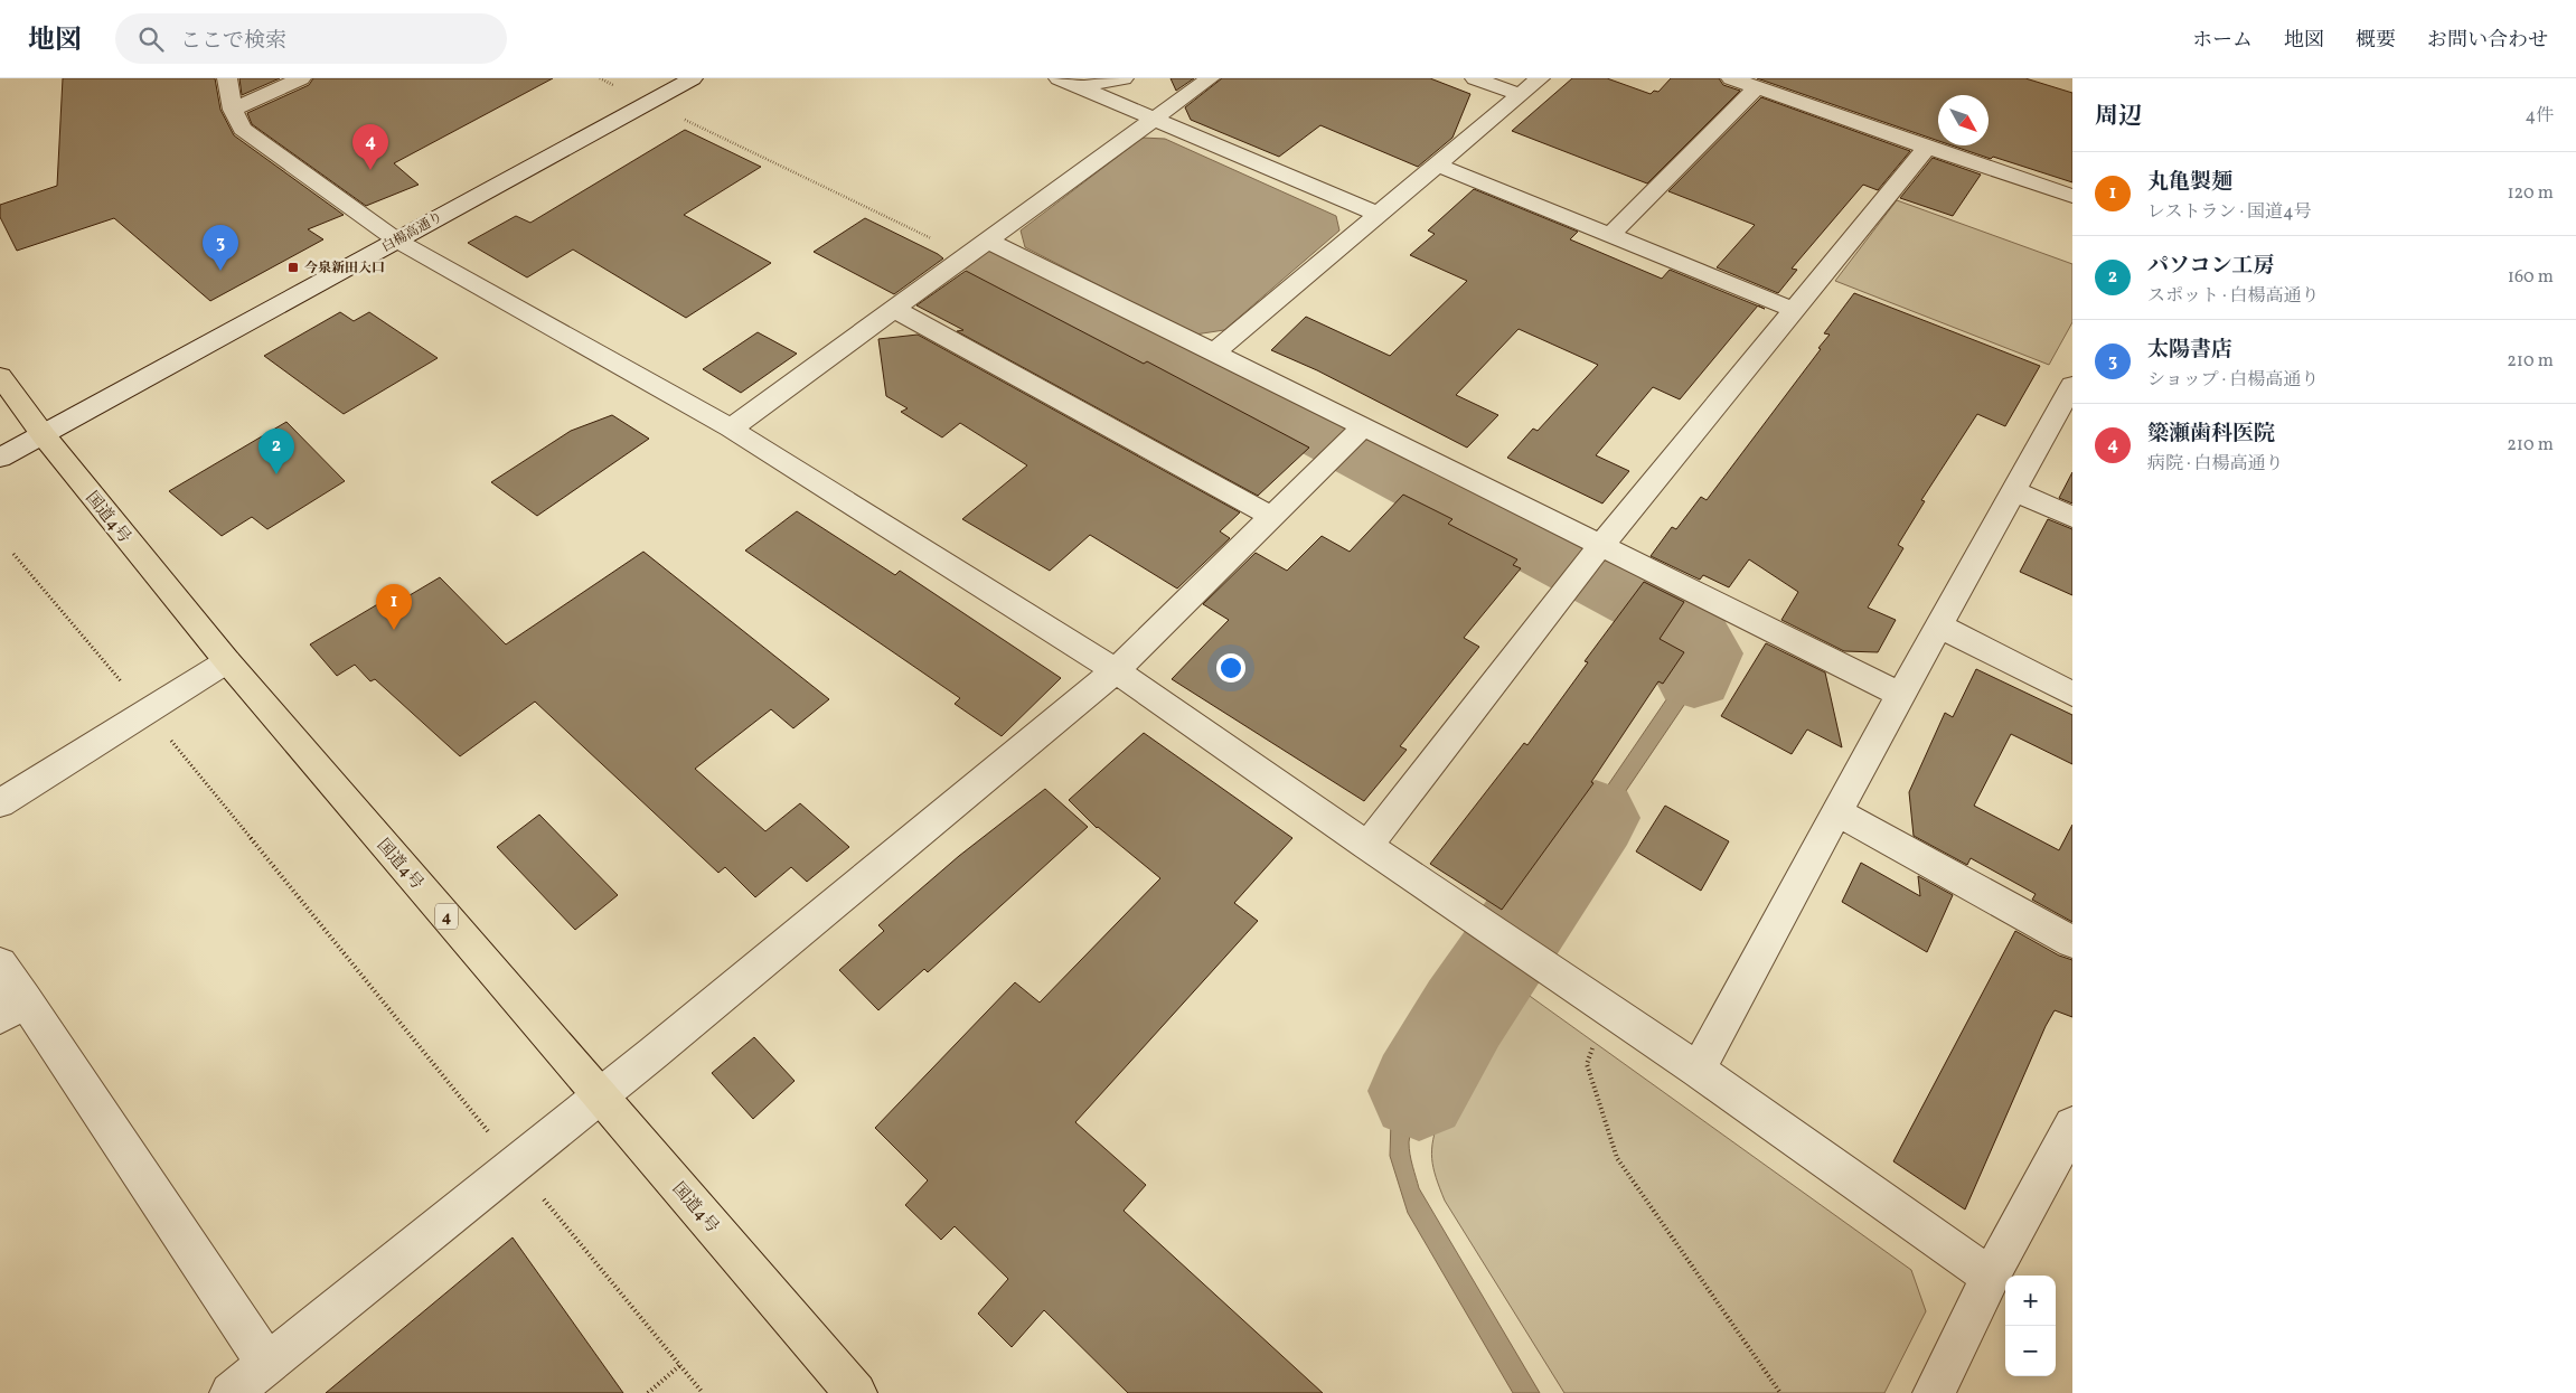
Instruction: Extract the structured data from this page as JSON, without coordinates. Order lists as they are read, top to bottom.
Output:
{
  "streets": {
    "highway": ["国道4号", "4"],
    "street": ["白楊高通り"]
  },
  "crossings": [
    ["白楊高通り", "国道4号"]
  ],
  "places": {
    "transit": ["今泉新田入口"]
  },
  "north": "bottom right",
  "page": {
    "header": "地図",
    "search": "ここで検索",
    "nav": [
      "ホーム",
      "地図",
      "概要",
      "お問い合わせ"
    ],
    "heading": ["周辺", "4件"],
    "pins": [
      "4",
      "3",
      "2",
      "1"
    ],
    "list": [
      {
        "mark": "1",
        "name": "丸亀製麺",
        "note": "レストラン · 国道4号",
        "value": "120 m"
      },
      {
        "mark": "2",
        "name": "パソコン工房",
        "note": "スポット · 白楊高通り",
        "value": "160 m"
      },
      {
        "mark": "3",
        "name": "太陽書店",
        "note": "ショップ · 白楊高通り",
        "value": "210 m"
      },
      {
        "mark": "4",
        "name": "簗瀬歯科医院",
        "note": "病院 · 白楊高通り",
        "value": "210 m"
      }
    ],
    "map_buttons": ["+", "−"]
  }
}
